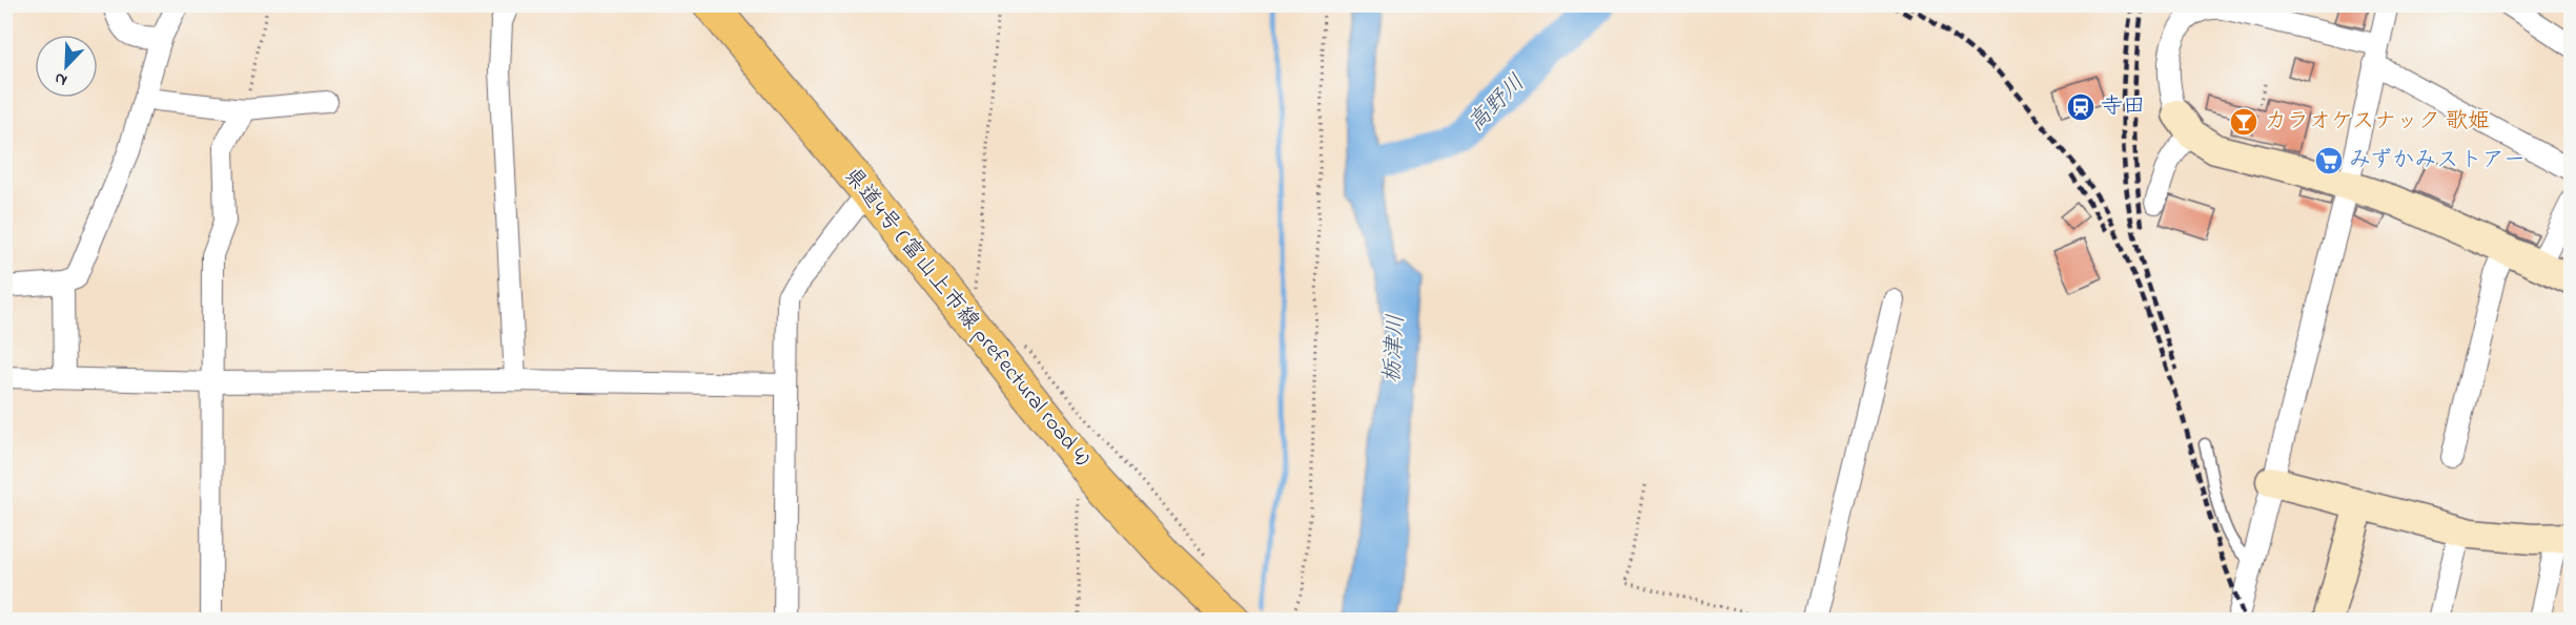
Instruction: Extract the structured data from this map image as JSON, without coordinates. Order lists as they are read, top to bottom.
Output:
{
  "streets": {
    "main road": ["県道4号 (富山上市線 prefectural road 4)"]
  },
  "water": ["高野川", "栃津川"],
  "places": {
    "station": ["寺田"],
    "bar": ["カラオケスナック 歌姫"],
    "supermarket": ["みずかみストアー"]
  },
  "north": "bottom left"
}
